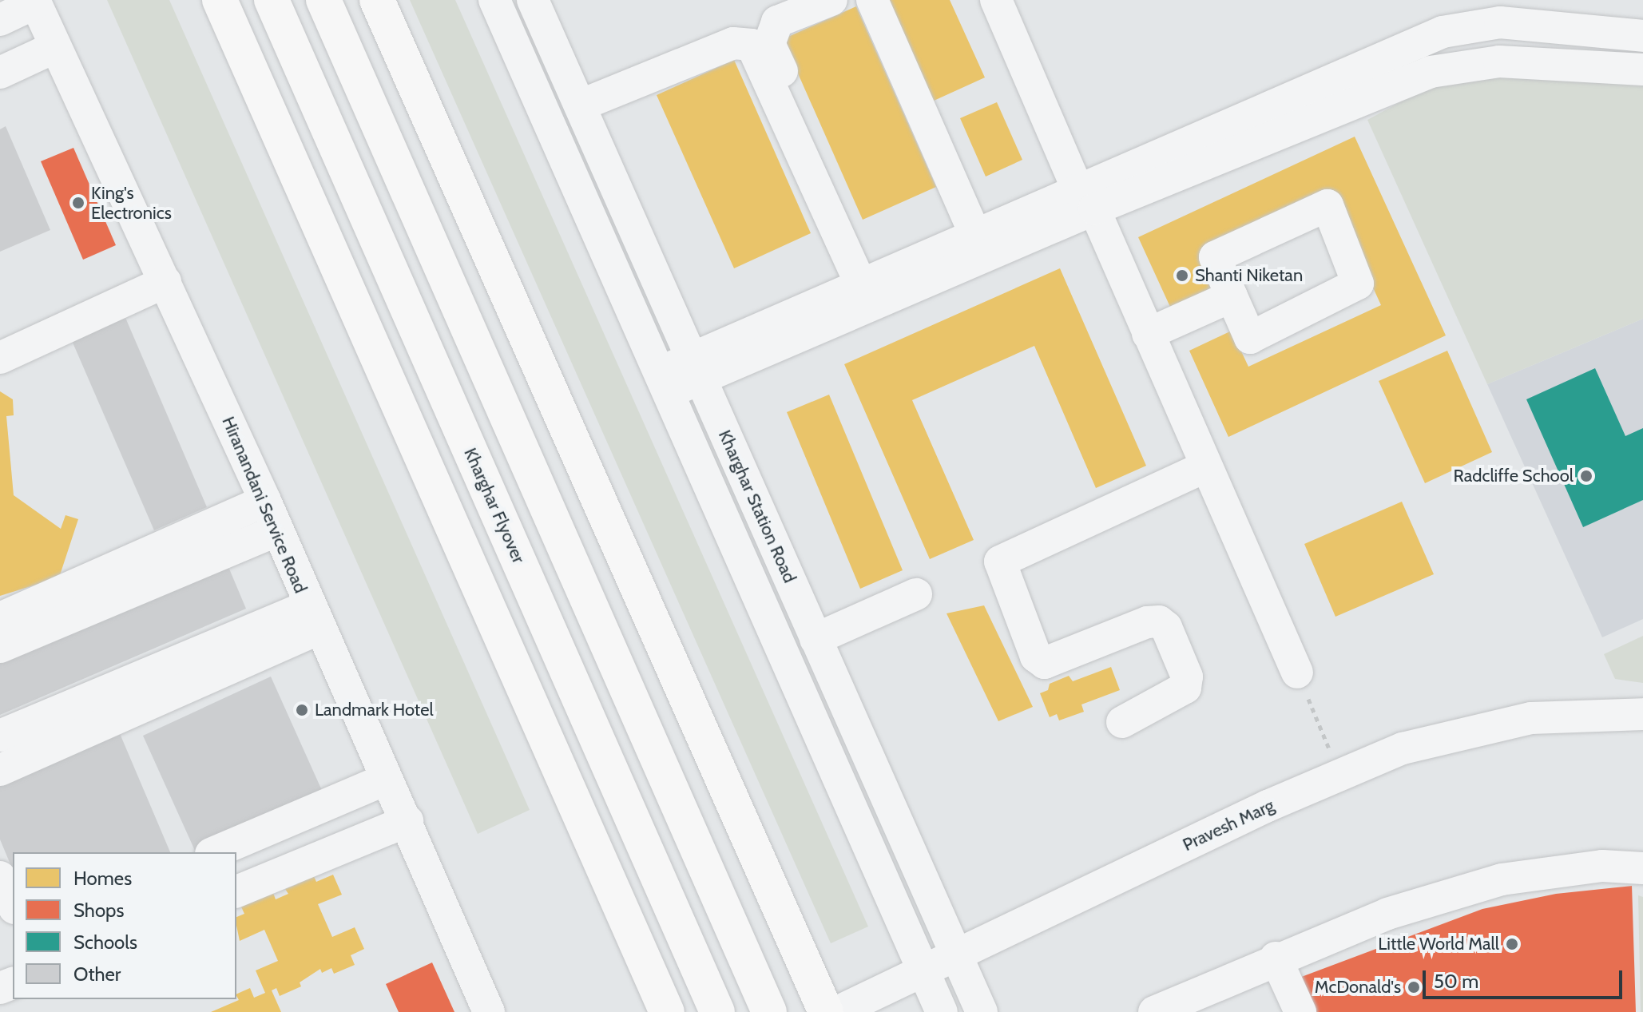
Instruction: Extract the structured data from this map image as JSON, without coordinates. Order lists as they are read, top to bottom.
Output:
{
  "streets": {
    "highway": ["Kharghar Flyover"],
    "street": ["Hiranandani Service Road", "Kharghar Station Road", "Pravesh Marg"]
  },
  "crossings": [
    ["Kharghar Station Road", "Pravesh Marg"]
  ],
  "places": [
    "King's Electronics",
    "Shanti Niketan",
    "Radcliffe School",
    "Landmark Hotel",
    "Little World Mall",
    "McDonald's"
  ],
  "legend": [
    "Homes",
    "Shops",
    "Schools",
    "Other"
  ],
  "scale_bar": "50 m"
}
